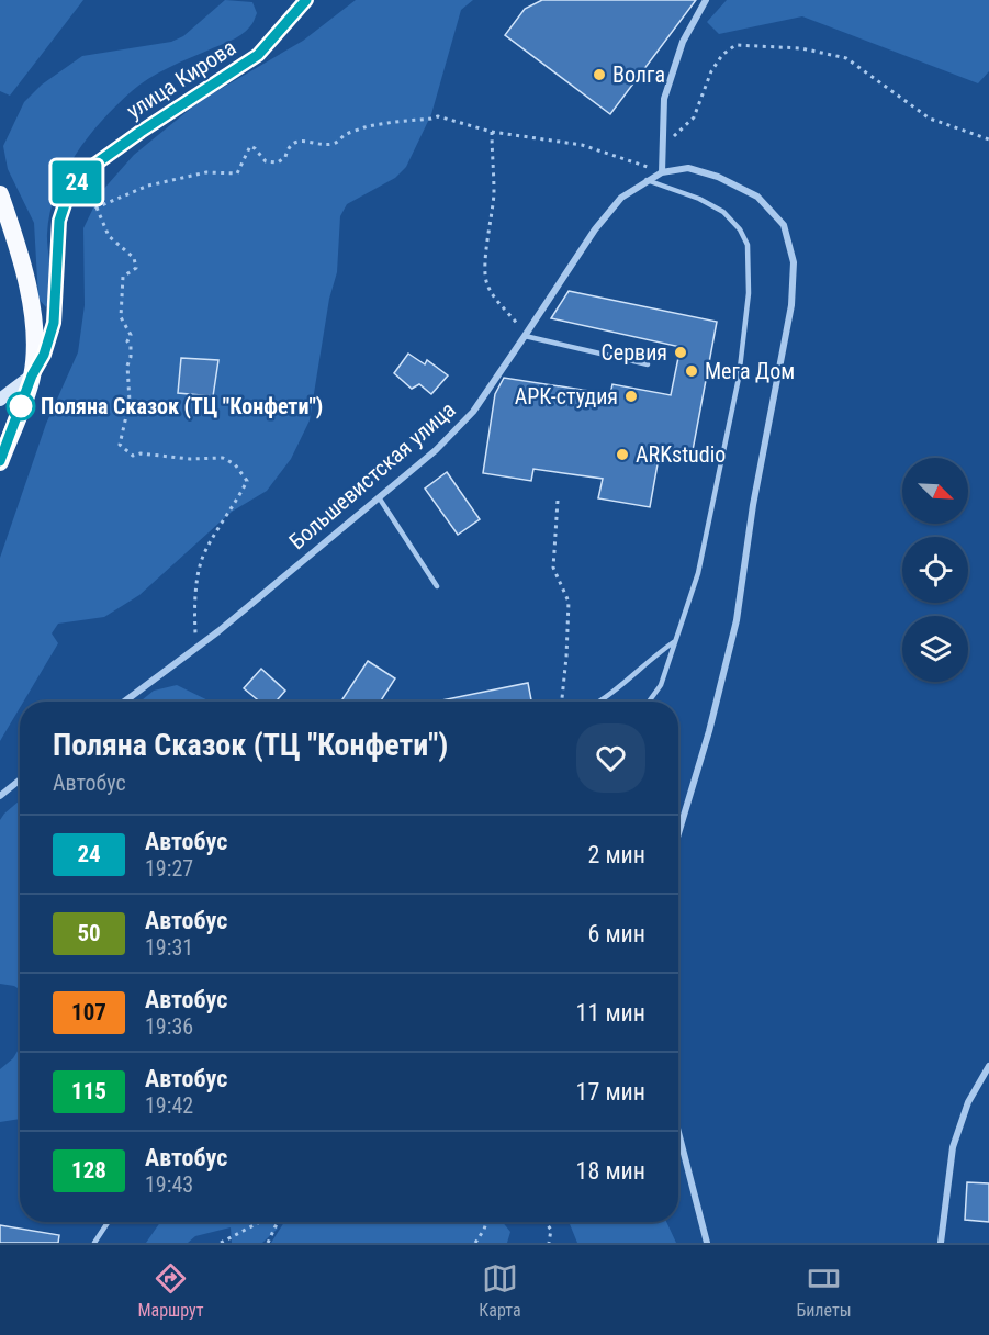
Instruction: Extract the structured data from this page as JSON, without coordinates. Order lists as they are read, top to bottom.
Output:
{
  "streets": {
    "main road": ["улица Кирова"],
    "street": ["Большевистская улица"]
  },
  "places": [
    "Волга",
    "Сервия",
    "Мега Дом",
    "АРК-студия",
    "Поляна Сказок (ТЦ \"Конфети\")",
    "ARKstudio"
  ],
  "lines": ["bus line 24"],
  "north": "bottom right",
  "page": {
    "on_map": "24",
    "heading": ["Поляна Сказок (ТЦ \"Конфети\")", "Автобус"],
    "list": [
      {
        "mark": "24",
        "name": "Автобус",
        "note": "19:27",
        "value": "2 мин"
      },
      {
        "mark": "50",
        "name": "Автобус",
        "note": "19:31",
        "value": "6 мин"
      },
      {
        "mark": "107",
        "name": "Автобус",
        "note": "19:36",
        "value": "11 мин"
      },
      {
        "mark": "115",
        "name": "Автобус",
        "note": "19:42",
        "value": "17 мин"
      },
      {
        "mark": "128",
        "name": "Автобус",
        "note": "19:43",
        "value": "18 мин"
      }
    ],
    "tabs": ["Маршрут", "Карта", "Билеты"]
  }
}
